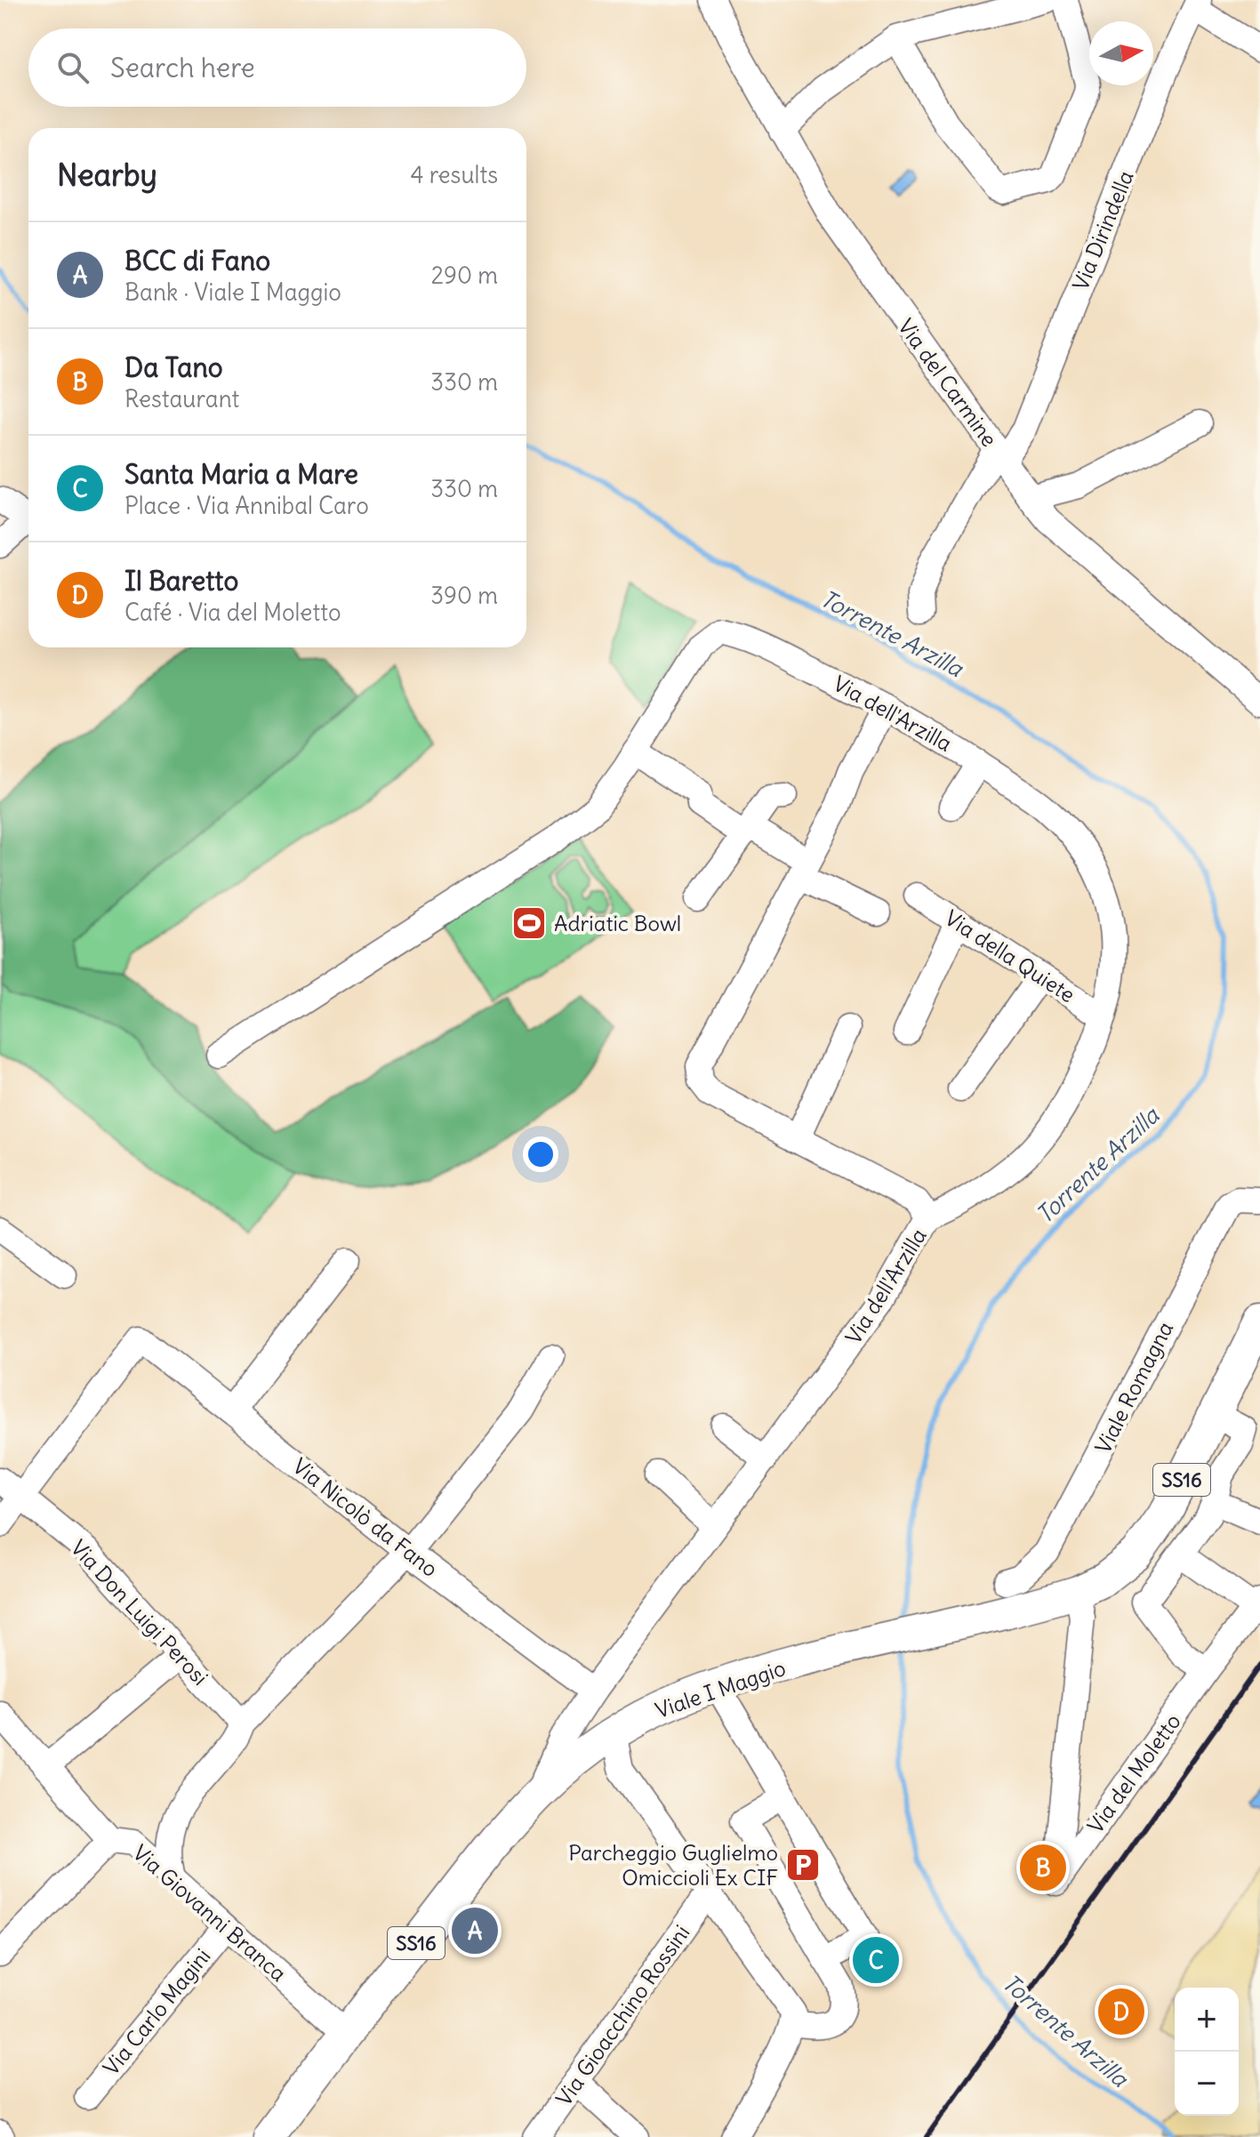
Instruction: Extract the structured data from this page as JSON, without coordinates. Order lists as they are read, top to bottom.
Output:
{
  "streets": {
    "main road": ["SS16", "Viale I Maggio"],
    "street": [
      "Via Dirindella",
      "Via del Carmine",
      "Via dell'Arzilla",
      "Via della Quiete",
      "Viale Romagna",
      "Via Nicolò da Fano",
      "Via Don Luigi Perosi",
      "Via del Moletto",
      "Via Giovanni Branca",
      "Via Carlo Magini",
      "Via Gioacchino Rossini"
    ]
  },
  "crossings": [
    ["Via Dirindella", "Via del Carmine"],
    ["Via dell'Arzilla", "Via della Quiete"],
    ["Via dell'Arzilla", "Via Nicolò da Fano"],
    ["Via dell'Arzilla", "Viale I Maggio"],
    ["SS16", "Viale I Maggio"],
    ["SS16", "Via del Moletto"],
    ["Via Nicolò da Fano", "Via Don Luigi Perosi"],
    ["Viale I Maggio", "Via del Moletto"],
    ["Viale I Maggio", "Via Giovanni Branca"],
    ["Via Giovanni Branca", "Via Carlo Magini"]
  ],
  "water": ["Torrente Arzilla"],
  "places": {
    "sports": ["Adriatic Bowl"],
    "parking": ["Parcheggio Guglielmo Omiccioli Ex CIF"]
  },
  "north": "right",
  "page": {
    "search": "Search here",
    "heading": ["Nearby", "4 results"],
    "list": [
      {
        "mark": "A",
        "name": "BCC di Fano",
        "note": "Bank · Viale I Maggio",
        "value": "290 m"
      },
      {
        "mark": "B",
        "name": "Da Tano",
        "note": "Restaurant",
        "value": "330 m"
      },
      {
        "mark": "C",
        "name": "Santa Maria a Mare",
        "note": "Place · Via Annibal Caro",
        "value": "330 m"
      },
      {
        "mark": "D",
        "name": "Il Baretto",
        "note": "Café · Via del Moletto",
        "value": "390 m"
      }
    ],
    "pins": [
      "B",
      "A",
      "C",
      "D"
    ],
    "map_buttons": ["+", "−"]
  }
}
